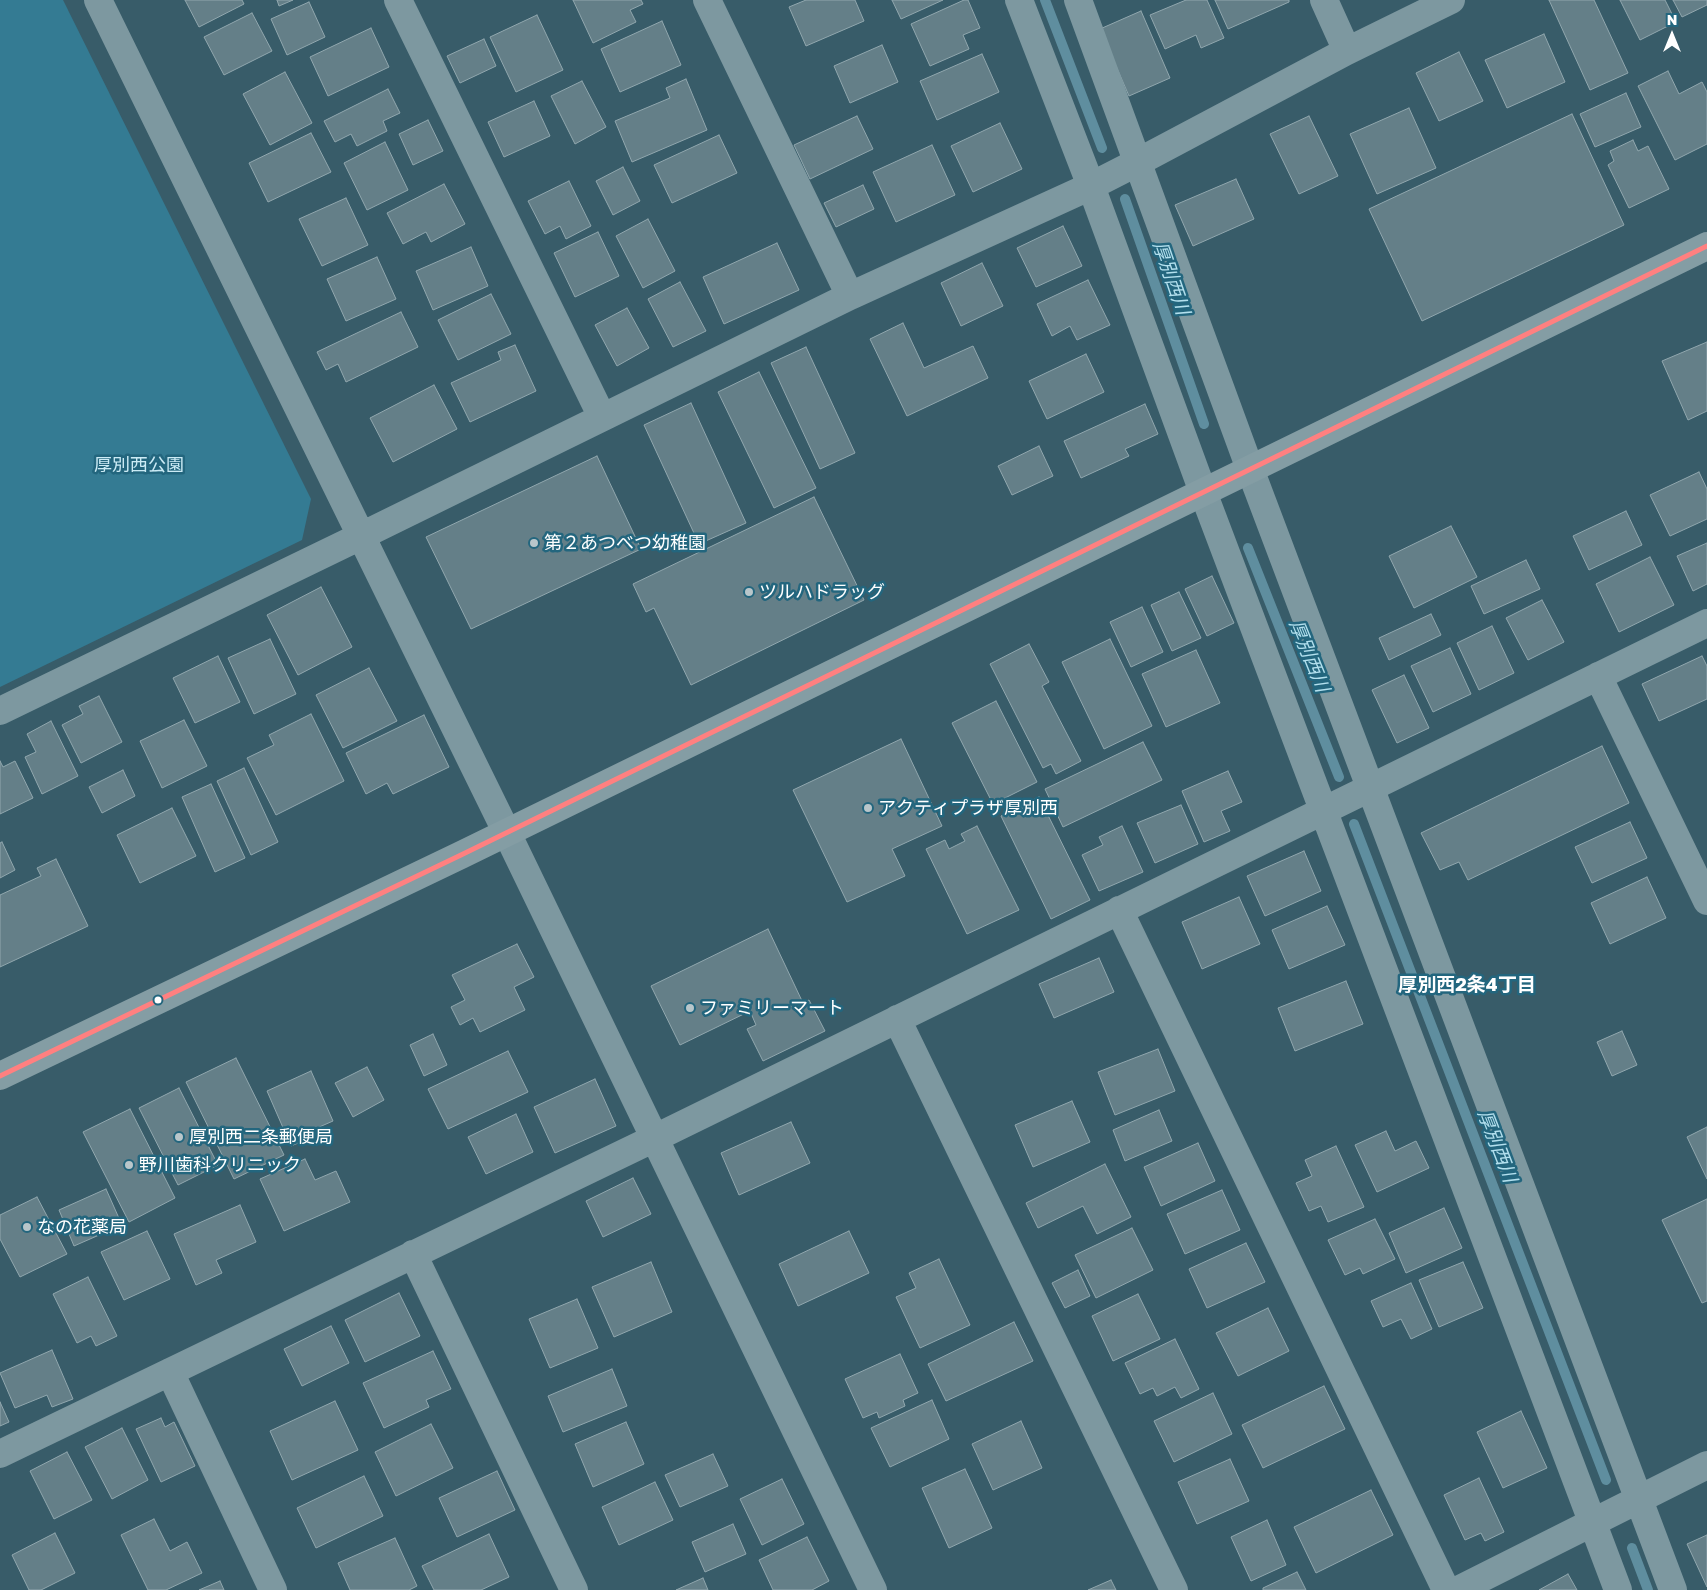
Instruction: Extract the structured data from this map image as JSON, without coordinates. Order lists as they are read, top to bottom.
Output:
{
  "districts": ["厚別西2条4丁目"],
  "water": ["厚別西川"],
  "parks": ["厚別西公園"],
  "places": [
    "第２あつべつ幼稚園",
    "ツルハドラッグ",
    "アクティプラザ厚別西",
    "ファミリーマート",
    "厚別西二条郵便局",
    "野川歯科クリニック",
    "なの花薬局"
  ],
  "north": "top"
}
